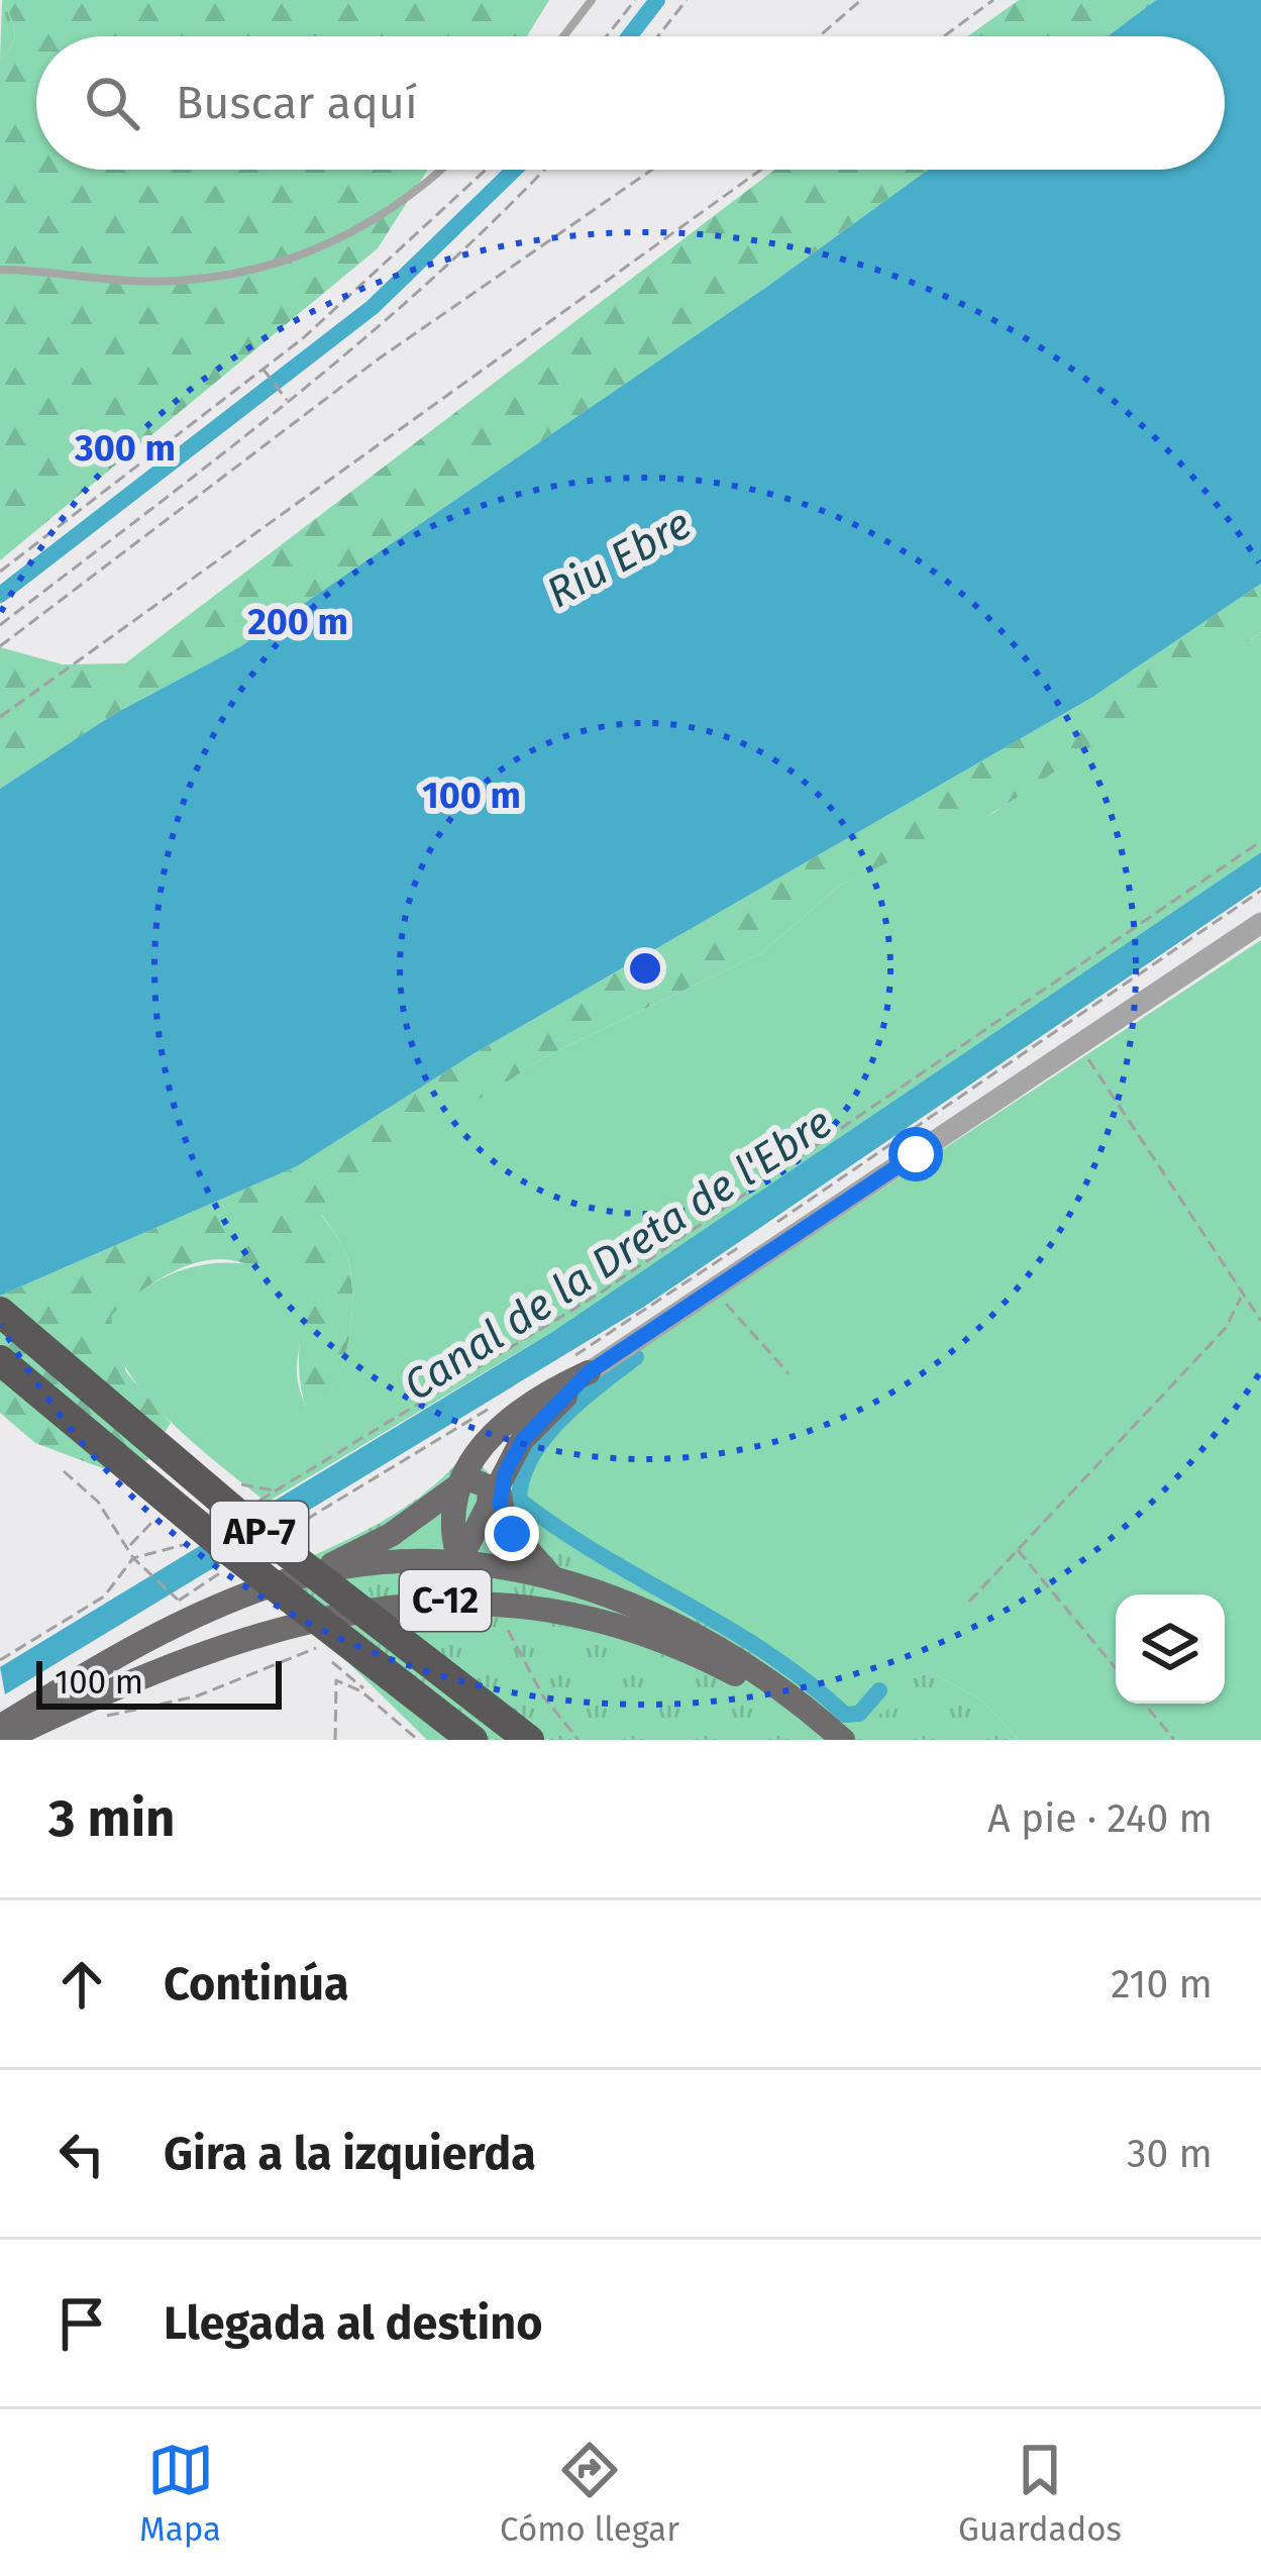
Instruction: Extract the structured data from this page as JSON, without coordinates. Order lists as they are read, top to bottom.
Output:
{
  "streets": {
    "highway": ["AP-7"],
    "main road": ["C-12"]
  },
  "water": ["Riu Ebre", "Canal de la Dreta de l'Ebre"],
  "scale_bar": "100 m",
  "page": {
    "search": "Buscar aquí",
    "scale": "100 m",
    "heading": ["3 min", "A pie · 240 m"],
    "list": [
      ["Continúa", "210 m"],
      ["Gira a la izquierda", "30 m"],
      "Llegada al destino"
    ],
    "nav": ["Mapa", "Cómo llegar", "Guardados"]
  },
  "rings": ["300 m", "200 m", "100 m"]
}
